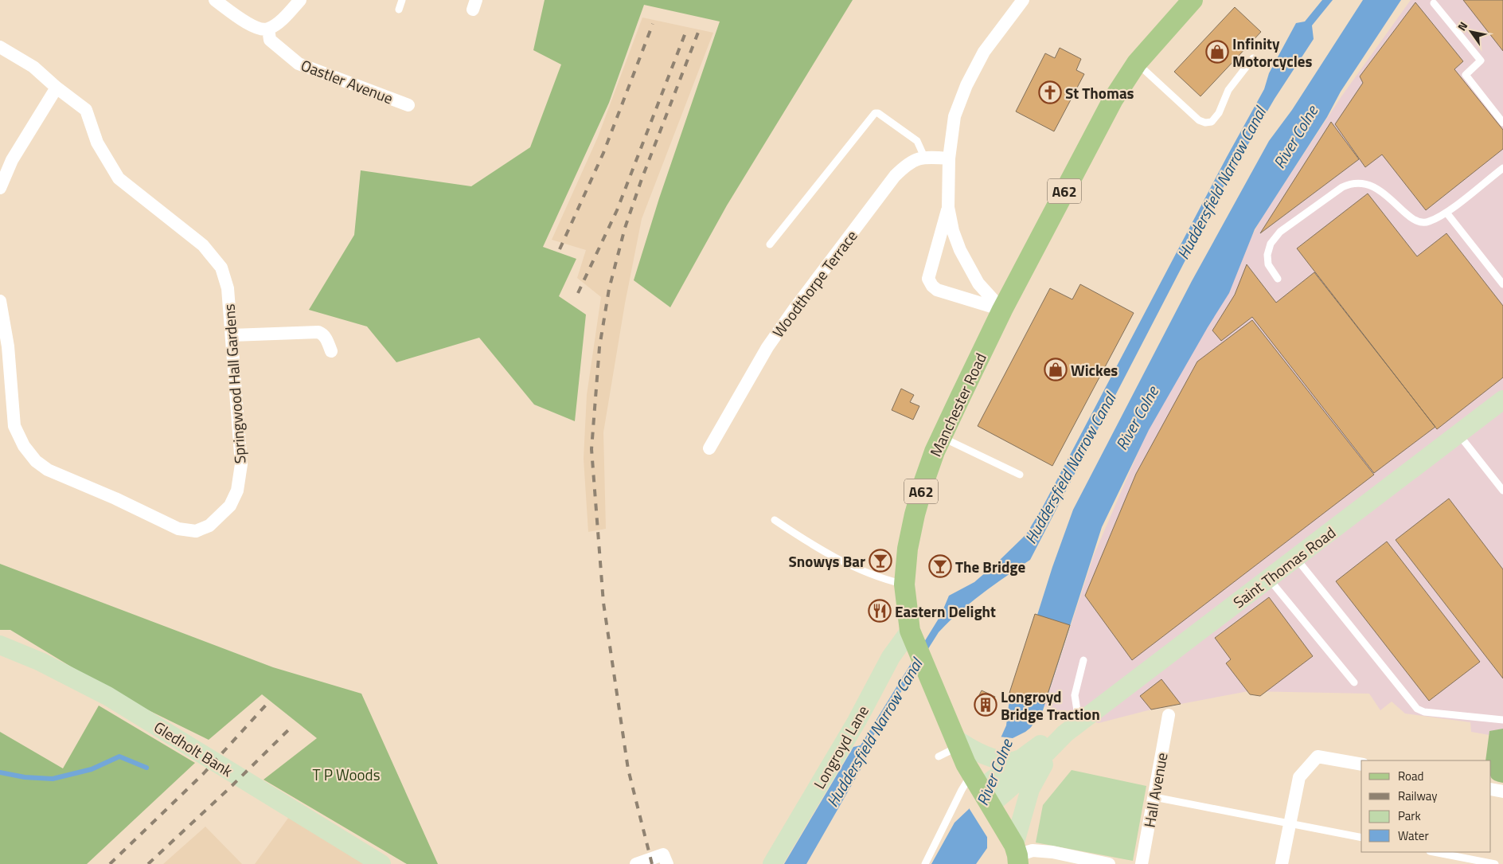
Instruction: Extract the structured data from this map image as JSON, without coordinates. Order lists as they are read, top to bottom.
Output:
{
  "streets": {
    "main road": [
      "A62",
      "Manchester Road",
      "Saint Thomas Road",
      "Longroyd Lane",
      "Gledholt Bank"
    ],
    "street": [
      "Oastler Avenue",
      "Woodthorpe Terrace",
      "Springwood Hall Gardens",
      "Hall Avenue"
    ]
  },
  "crossings": [
    ["Manchester Road", "Saint Thomas Road"],
    ["Manchester Road", "Longroyd Lane"]
  ],
  "water": ["River Colne", "Huddersfield Narrow Canal"],
  "parks": ["T P Woods"],
  "places": {
    "shop": ["Infinity Motorcycles", "Wickes"],
    "church": ["St Thomas"],
    "bar": ["Snowys Bar", "The Bridge"],
    "restaurant": ["Eastern Delight"],
    "building": ["Longroyd Bridge Traction"]
  },
  "legend": [
    "Road",
    "Railway",
    "Park",
    "Water"
  ],
  "north": "top left"
}
